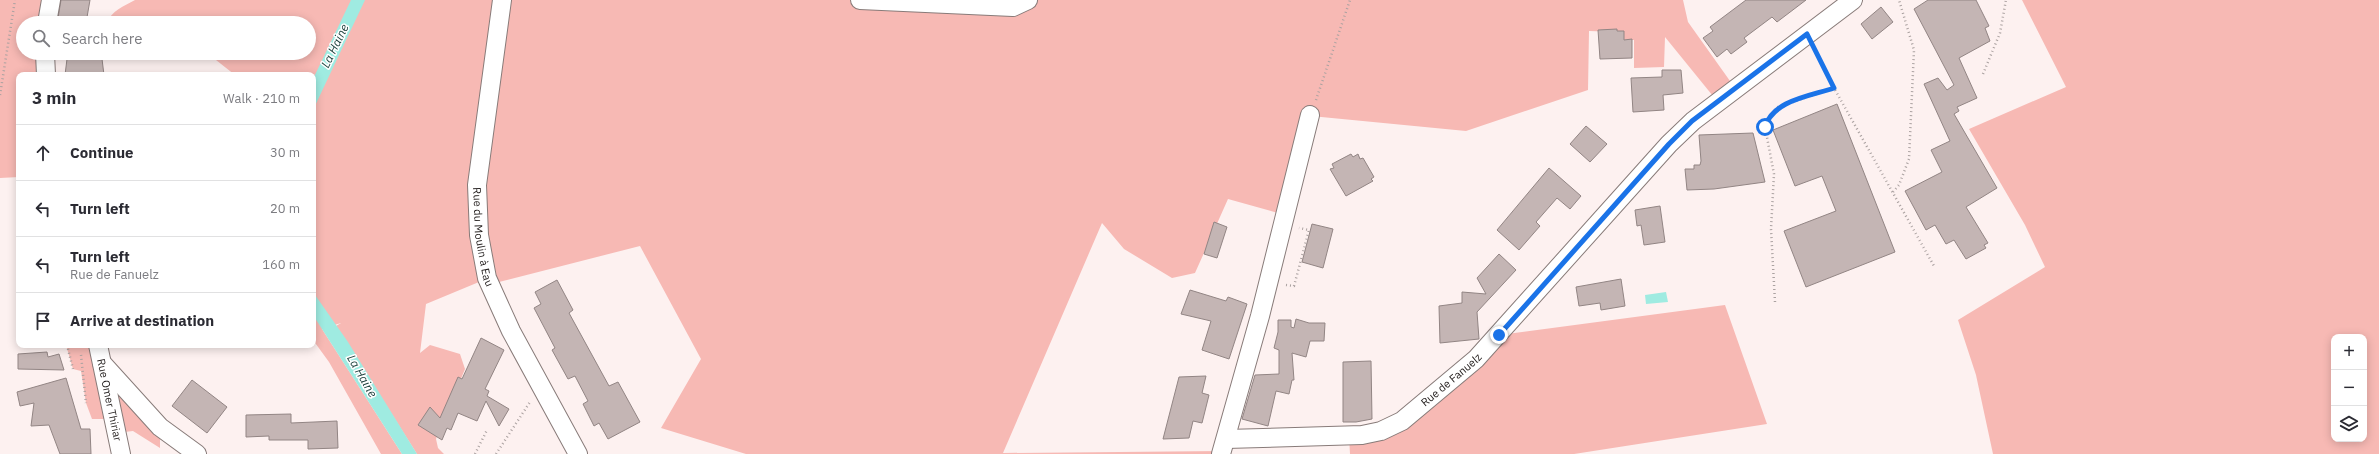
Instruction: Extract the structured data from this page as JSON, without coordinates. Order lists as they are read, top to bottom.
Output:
{
  "streets": {
    "street": ["Rue du Moulin à Eau", "Rue de Fanuelz", "Rue Omer Thiriar"]
  },
  "water": ["La Haine"],
  "page": {
    "search": "Search here",
    "heading": ["3 min", "Walk · 210 m"],
    "list": [
      ["Continue", "30 m"],
      ["Turn left", "20 m"],
      ["Turn left", "Rue de Fanuelz", "160 m"],
      "Arrive at destination"
    ],
    "map_buttons": ["+", "−"]
  }
}
